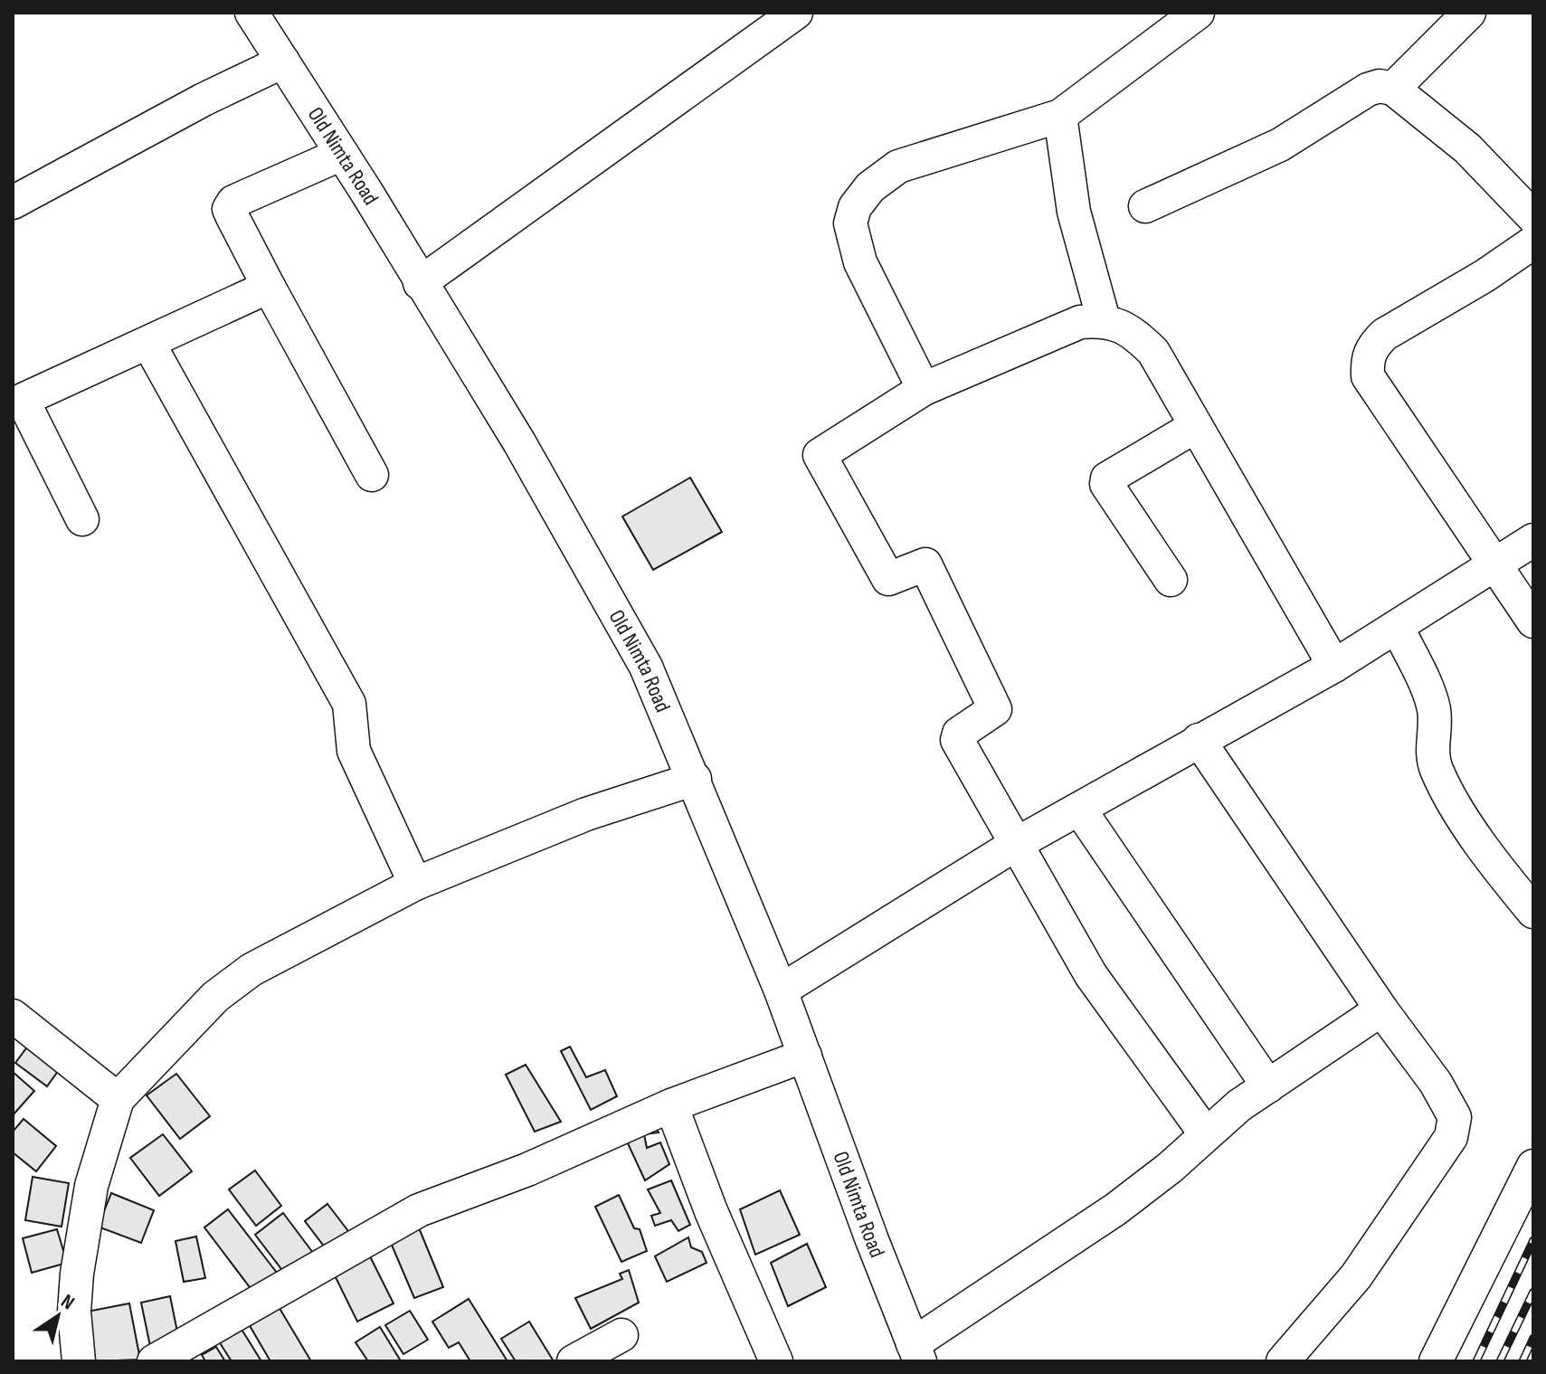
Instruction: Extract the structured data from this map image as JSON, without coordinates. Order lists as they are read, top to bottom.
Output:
{
  "streets": {
    "street": ["Old Nimta Road"]
  },
  "north": "top right"
}
